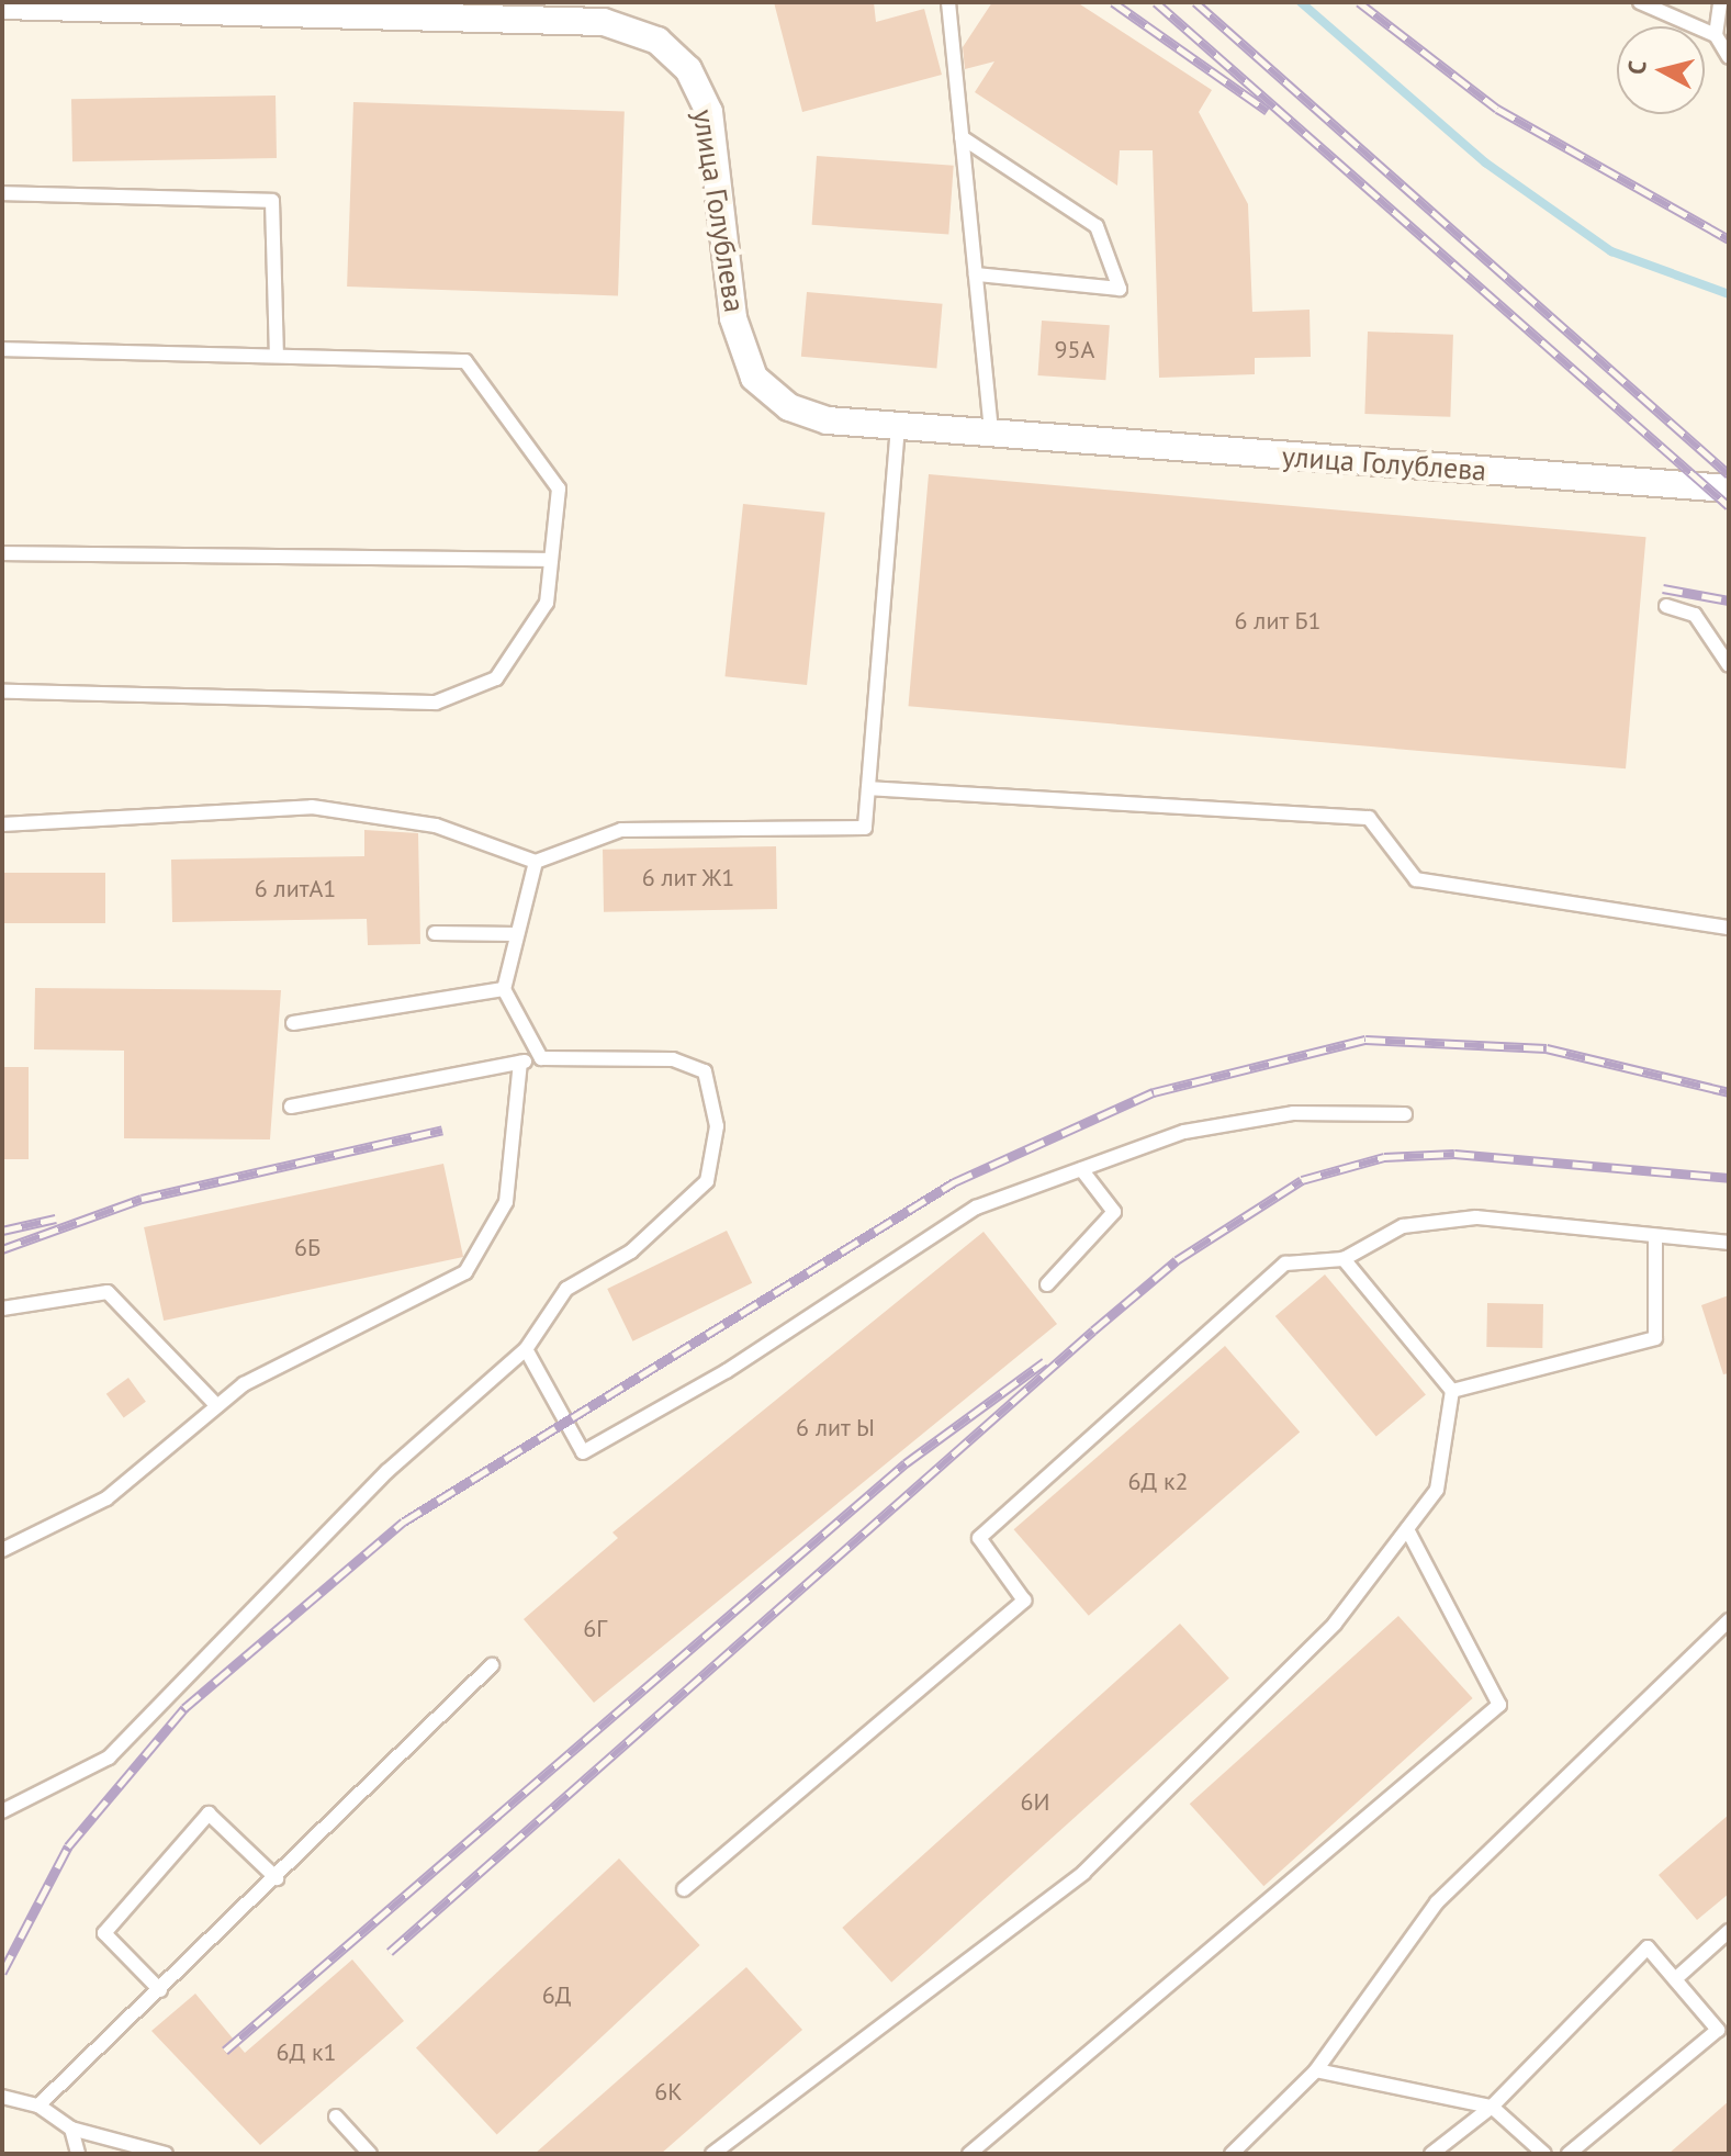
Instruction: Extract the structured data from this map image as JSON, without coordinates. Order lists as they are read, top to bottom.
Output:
{
  "streets": {
    "street": ["улица Голублева"]
  },
  "house_numbers": [
    "95А",
    "6 лит Б1",
    "6 лит Ж1",
    "6 литА1",
    "6Б",
    "6 лит Ы",
    "6Д к2",
    "6Г",
    "6И",
    "6Д",
    "6Д к1",
    "6К"
  ],
  "north": "left"
}
